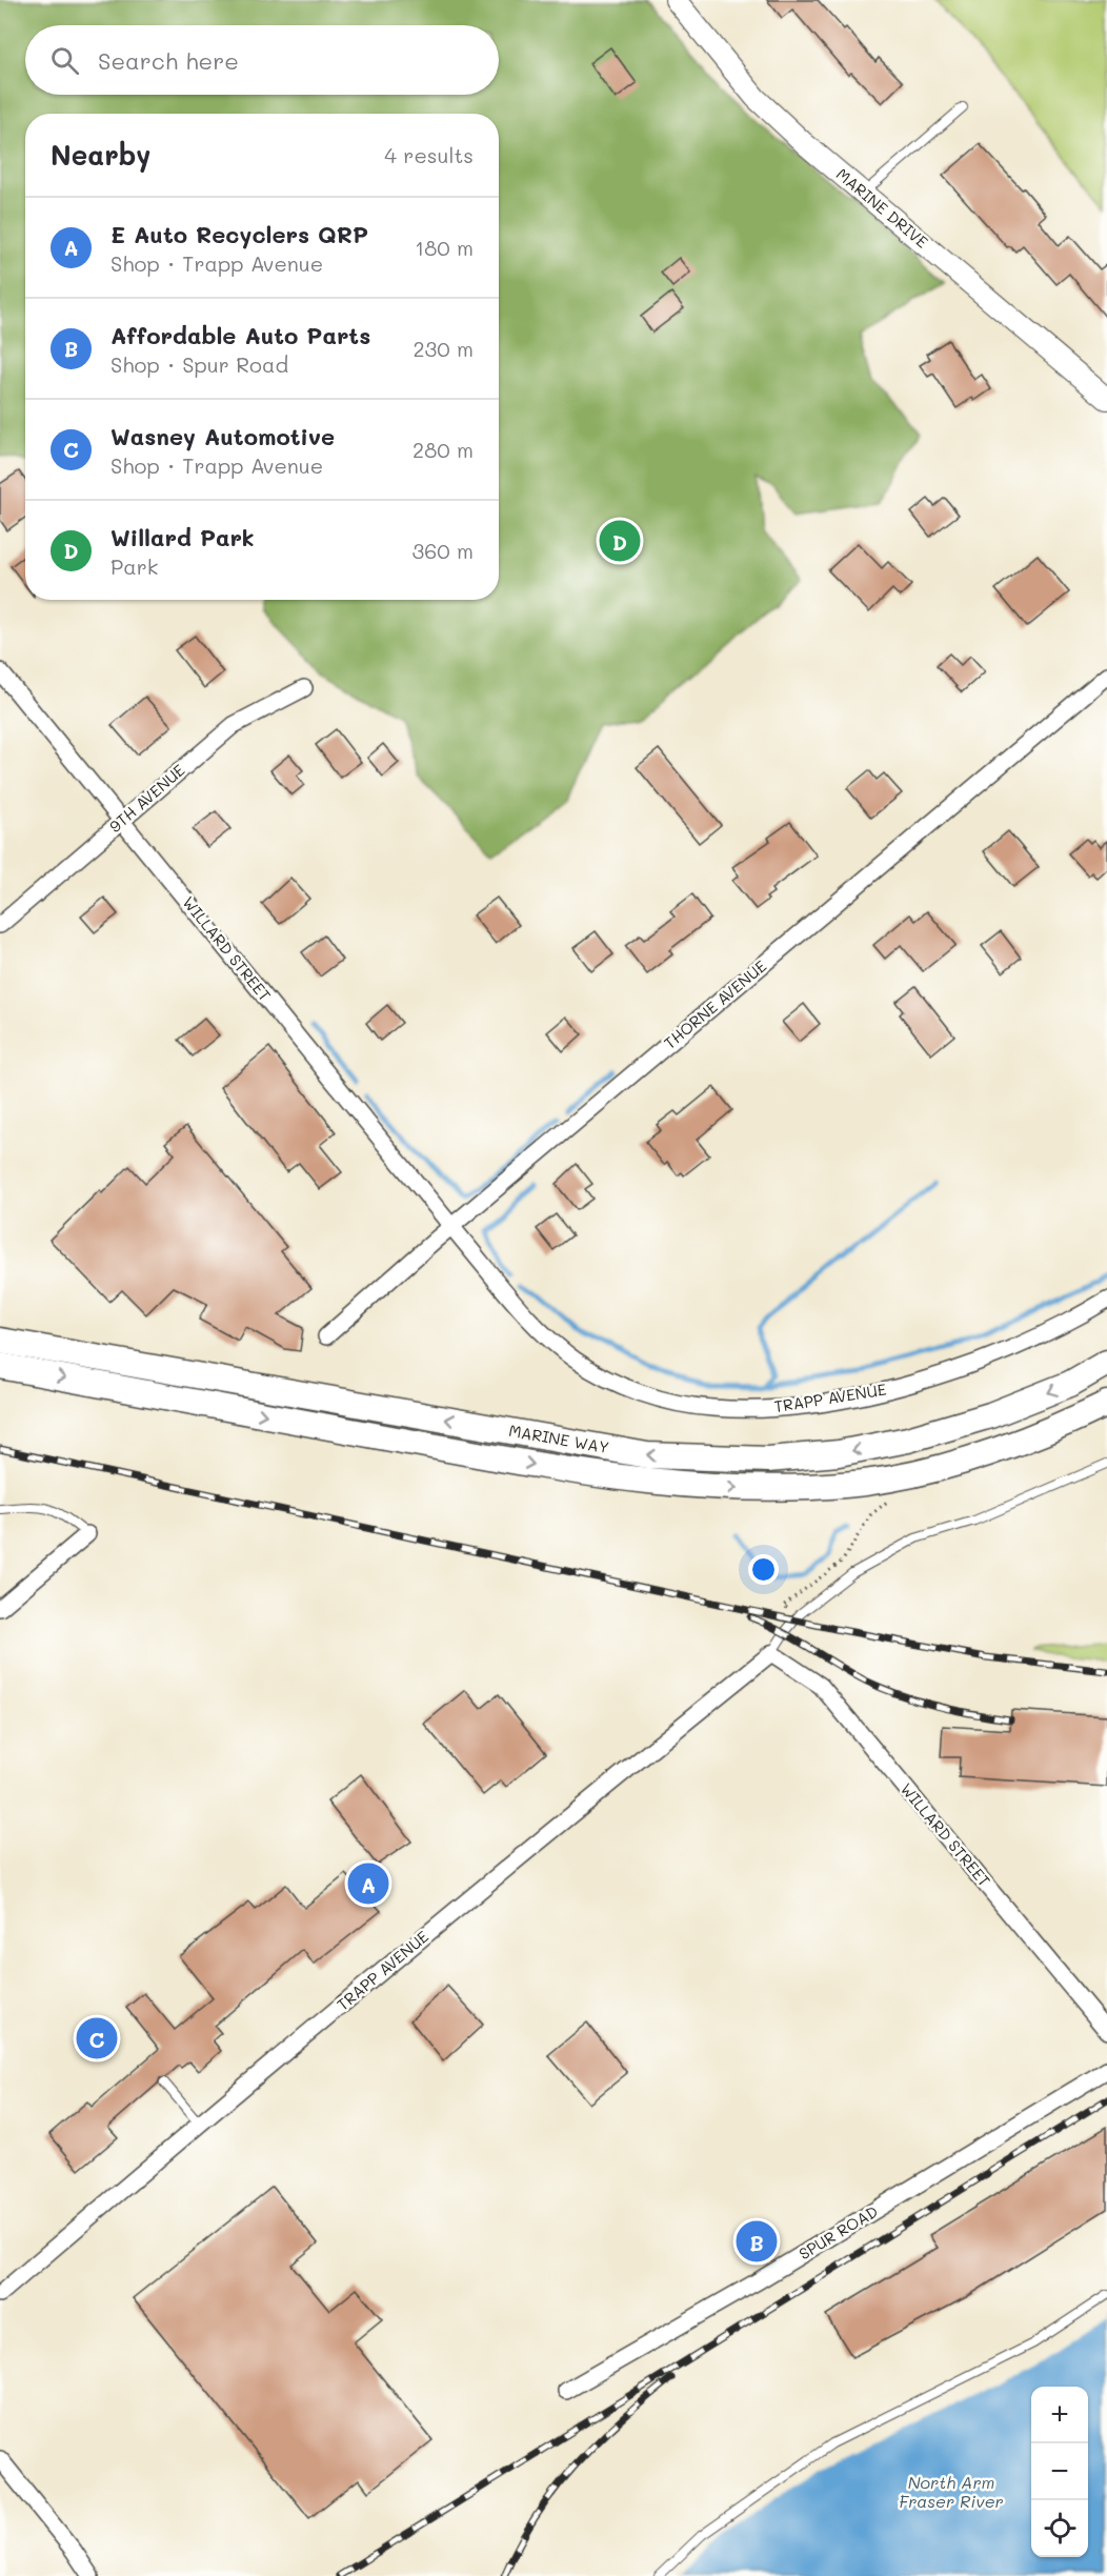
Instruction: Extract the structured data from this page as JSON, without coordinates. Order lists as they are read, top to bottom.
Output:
{
  "streets": {
    "main road": ["MARINE WAY"],
    "street": [
      "MARINE DRIVE",
      "9TH AVENUE",
      "WILLARD STREET",
      "THORNE AVENUE",
      "TRAPP AVENUE",
      "SPUR ROAD"
    ]
  },
  "crossings": [
    ["9TH AVENUE", "WILLARD STREET"],
    ["WILLARD STREET", "THORNE AVENUE"],
    ["WILLARD STREET", "TRAPP AVENUE"],
    ["THORNE AVENUE", "TRAPP AVENUE"]
  ],
  "water": ["North Arm Fraser River"],
  "page": {
    "search": "Search here",
    "heading": ["Nearby", "4 results"],
    "list": [
      {
        "mark": "A",
        "name": "E Auto Recyclers QRP",
        "note": "Shop · Trapp Avenue",
        "value": "180 m"
      },
      {
        "mark": "B",
        "name": "Affordable Auto Parts",
        "note": "Shop · Spur Road",
        "value": "230 m"
      },
      {
        "mark": "C",
        "name": "Wasney Automotive",
        "note": "Shop · Trapp Avenue",
        "value": "280 m"
      },
      {
        "mark": "D",
        "name": "Willard Park",
        "note": "Park",
        "value": "360 m"
      }
    ],
    "pins": [
      "D",
      "A",
      "C",
      "B"
    ],
    "map_buttons": ["+", "−"]
  }
}
